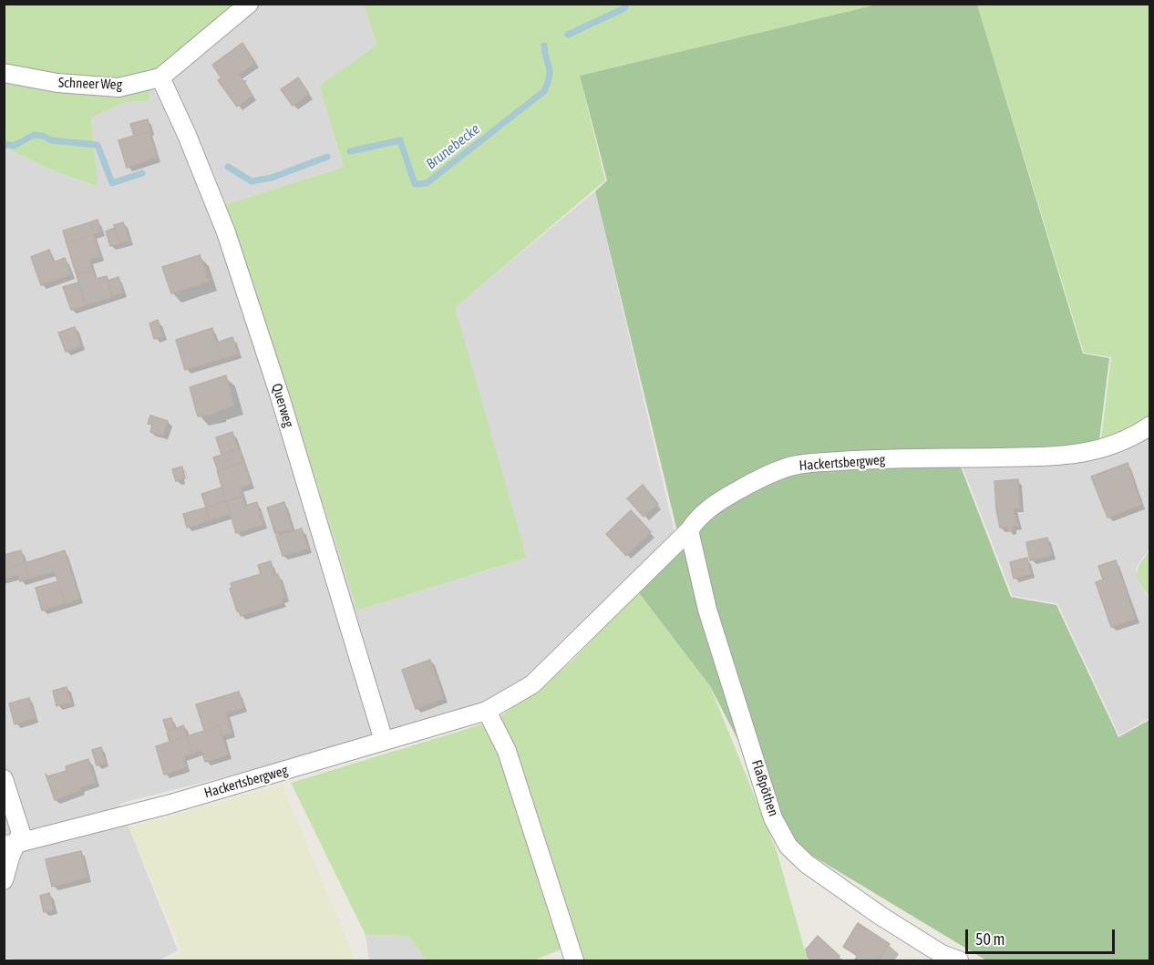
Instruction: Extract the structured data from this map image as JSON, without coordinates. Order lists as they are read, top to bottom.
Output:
{
  "streets": {
    "street": [
      "Schneer Weg",
      "Querweg",
      "Hackertsbergweg",
      "Flaßpöthen"
    ]
  },
  "crossings": [
    ["Schneer Weg", "Querweg"],
    ["Querweg", "Hackertsbergweg"],
    ["Hackertsbergweg", "Flaßpöthen"]
  ],
  "water": ["Brunebecke"],
  "scale_bar": "50 m"
}
